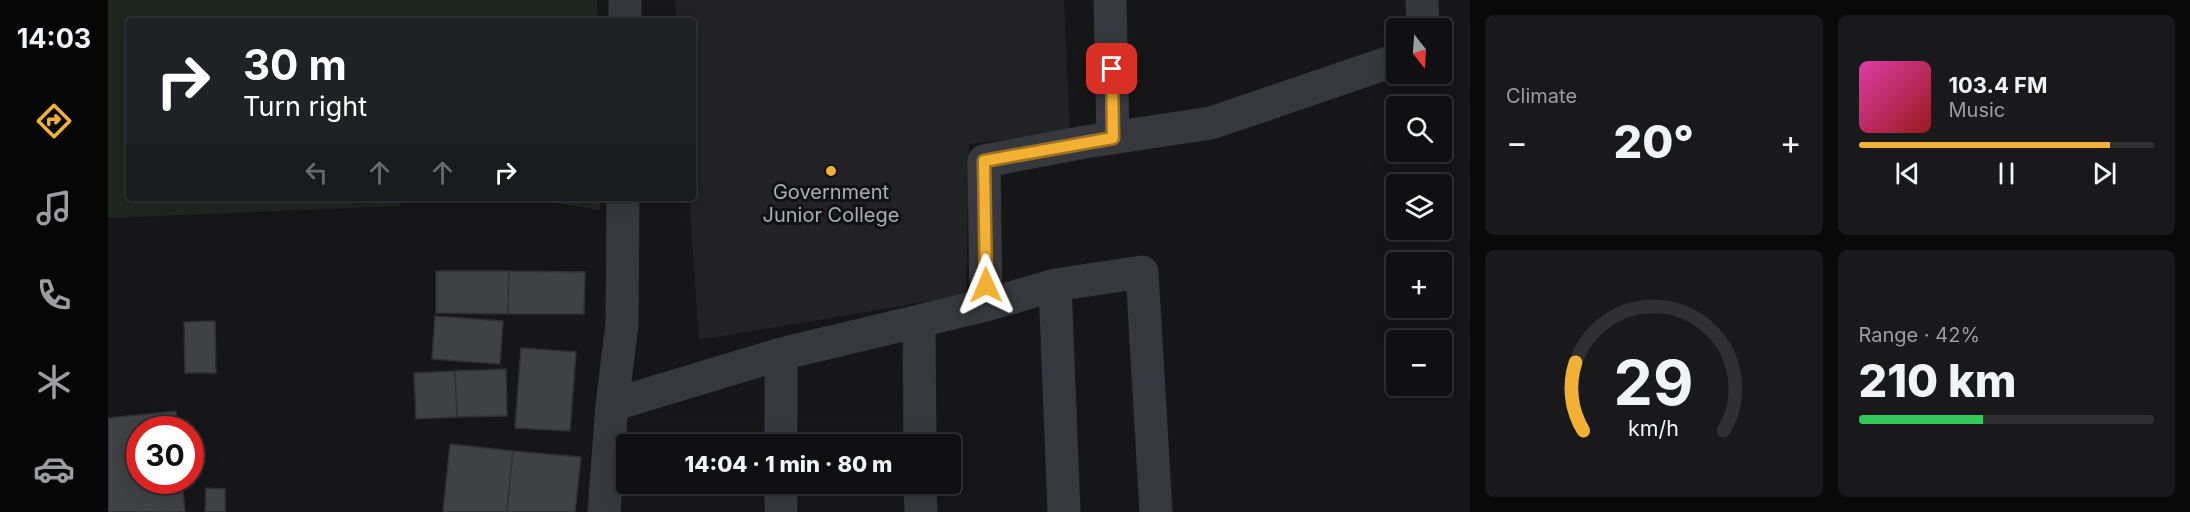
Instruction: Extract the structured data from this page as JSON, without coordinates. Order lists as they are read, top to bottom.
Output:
{
  "places": ["Government Junior College"],
  "north": "bottom",
  "page": {
    "tabs": "14:03",
    "tile": [
      "Climate",
      ["Range · 42%", "210 km"]
    ],
    "map_buttons": ["+", "−"],
    "turn": ["30 m", "Turn right"],
    "song": ["103.4 FM", "Music"],
    "heat": ["−", "20°", "+"],
    "limit": "30",
    "trip": "14:04 · 1 min · 80 m",
    "gauge": ["29", "km/h"]
  }
}
